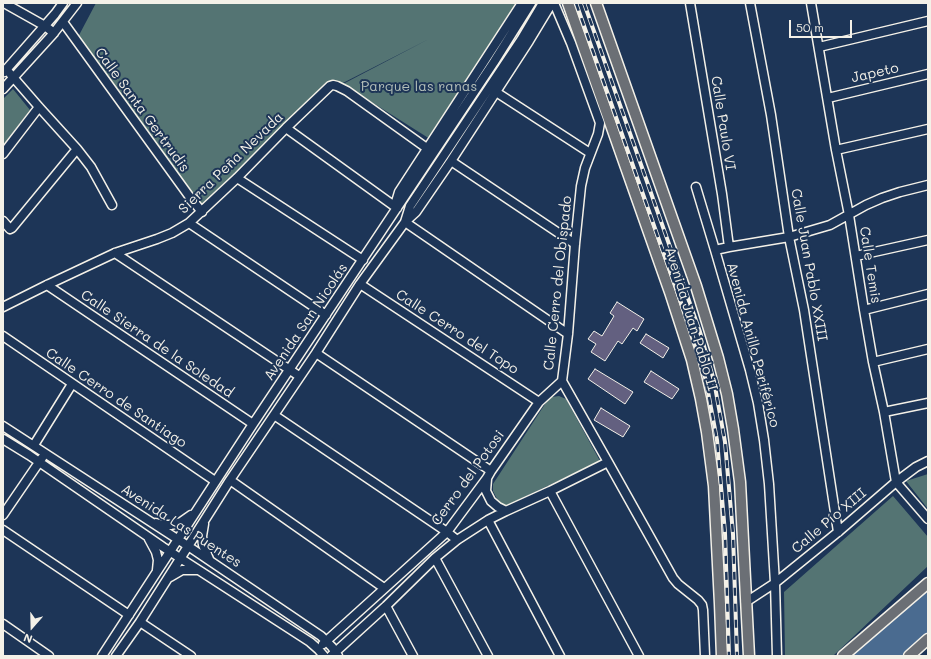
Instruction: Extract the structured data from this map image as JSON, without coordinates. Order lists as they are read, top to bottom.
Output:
{
  "streets": {
    "main road": ["Avenida Juan Pablo II"],
    "street": [
      "Japeto",
      "Calle Santa Gertrudis",
      "Calle Paulo VI",
      "Sierra Peña Nevada",
      "Calle Juan Pablo XXIII",
      "Calle Temis",
      "Calle Cerro del Obispado",
      "Avenida San Nicolás",
      "Calle Cerro del Topo",
      "Calle Sierra de la Soledad",
      "Avenida Anillo Periférico",
      "Calle Cerro de Santiago",
      "Cerro del Potosi",
      "Calle Pío XIII",
      "Avenida Las Puentes"
    ]
  },
  "crossings": [
    ["Japeto", "Calle Temis"],
    ["Calle Santa Gertrudis", "Sierra Peña Nevada"],
    ["Sierra Peña Nevada", "Calle Sierra de la Soledad"],
    ["Calle Juan Pablo XXIII", "Calle Pío XIII"],
    ["Calle Temis", "Calle Pío XIII"],
    ["Calle Cerro del Obispado", "Cerro del Potosi"],
    ["Avenida Juan Pablo II", "Calle Pío XIII"],
    ["Avenida San Nicolás", "Calle Cerro del Topo"],
    ["Avenida San Nicolás", "Calle Sierra de la Soledad"],
    ["Avenida San Nicolás", "Calle Cerro de Santiago"],
    ["Avenida San Nicolás", "Avenida Las Puentes"],
    ["Calle Cerro del Topo", "Cerro del Potosi"],
    ["Avenida Anillo Periférico", "Calle Pío XIII"],
    ["Cerro del Potosi", "Avenida Las Puentes"]
  ],
  "parks": ["Parque las ranas"],
  "scale_bar": "50 m",
  "north": "bottom"
}
